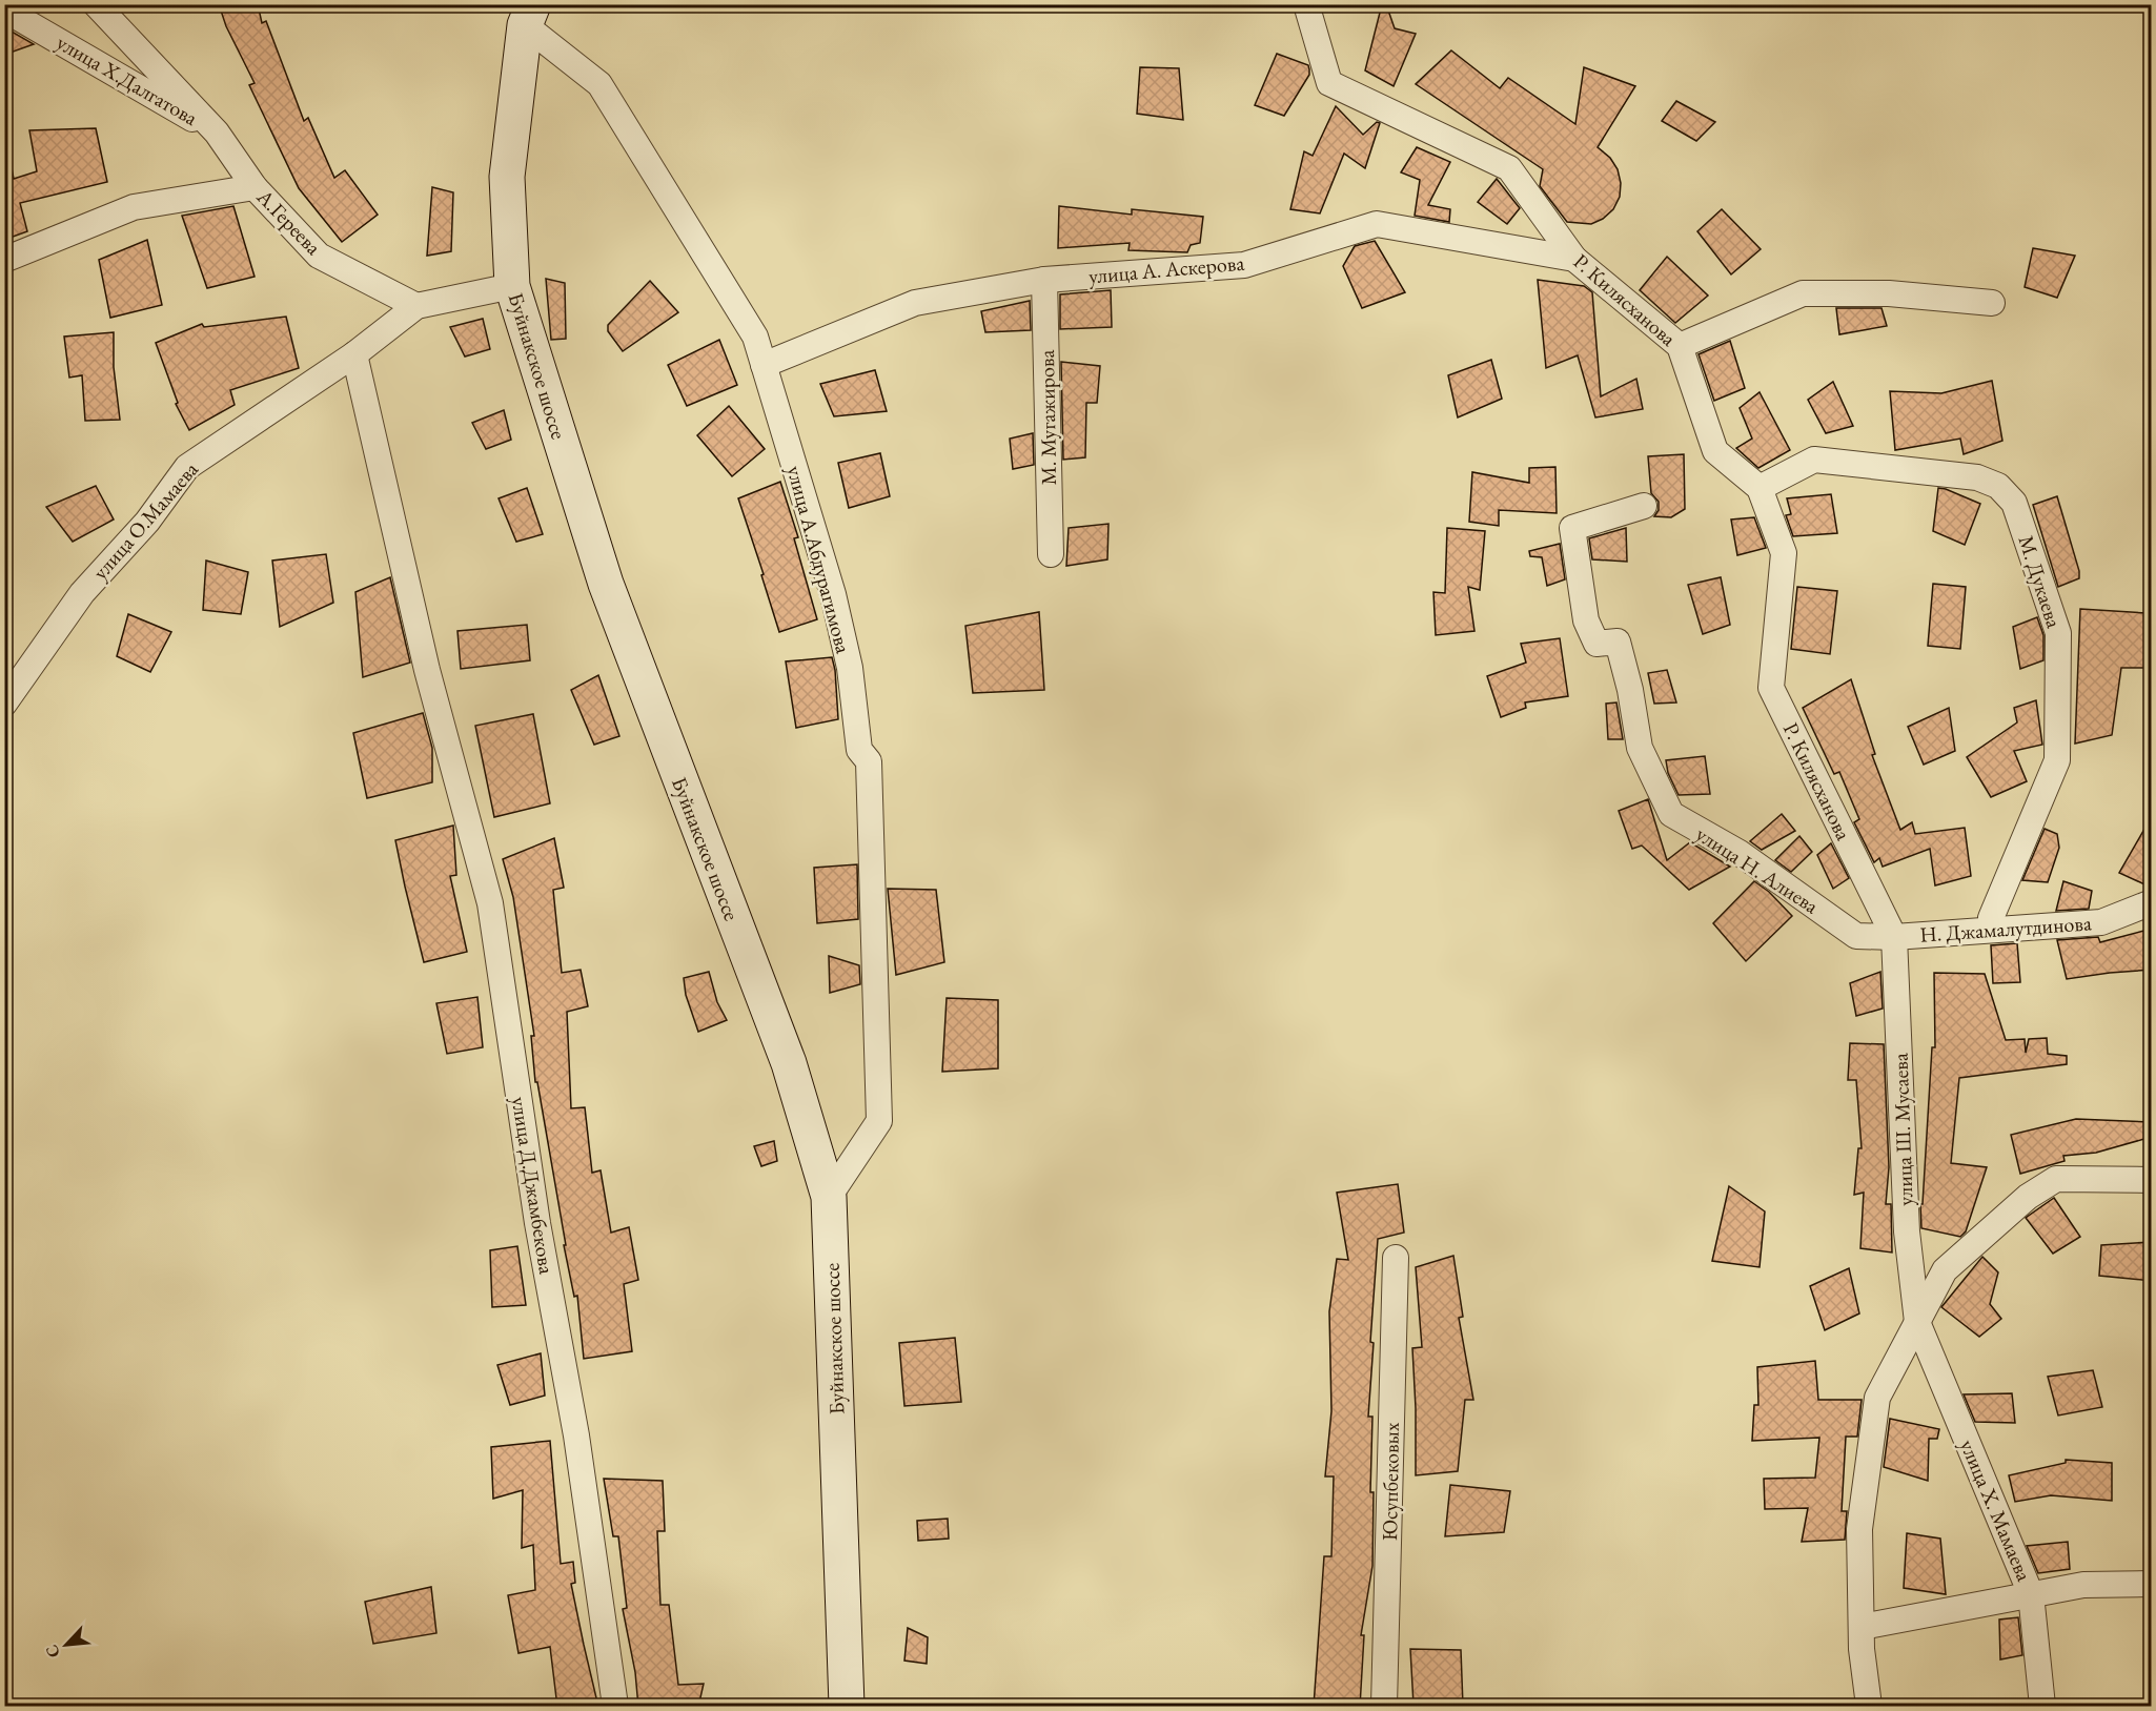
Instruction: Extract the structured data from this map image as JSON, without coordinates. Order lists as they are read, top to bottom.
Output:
{
  "streets": {
    "main road": ["Буйнакское шоссе"],
    "street": [
      "улица Х.Далгатова",
      "A.Гереева",
      "улица А. Аскерова",
      "Р. Килясханова",
      "М. Мугажирова",
      "улица О.Мамаева",
      "улица А.Абдурагимова",
      "М. Дукаева",
      "улица Н. Алиева",
      "Н. Джамалутдинова",
      "улица Ш. Мусаева",
      "улица Д.Джамбекова",
      "Юсупбековых",
      "улица Х. Мамаева"
    ]
  },
  "crossings": [
    ["улица Х.Далгатова", "A.Гереева"],
    ["A.Гереева", "улица О.Мамаева"],
    ["улица А. Аскерова", "Р. Килясханова"],
    ["улица А. Аскерова", "М. Мугажирова"],
    ["улица А. Аскерова", "улица А.Абдурагимова"],
    ["Р. Килясханова", "М. Дукаева"],
    ["Р. Килясханова", "улица Н. Алиева"],
    ["Р. Килясханова", "Н. Джамалутдинова"],
    ["Р. Килясханова", "улица Ш. Мусаева"],
    ["Буйнакское шоссе", "улица А.Абдурагимова"],
    ["улица О.Мамаева", "улица Д.Джамбекова"],
    ["улица Н. Алиева", "Н. Джамалутдинова"],
    ["улица Н. Алиева", "улица Ш. Мусаева"],
    ["Н. Джамалутдинова", "улица Ш. Мусаева"],
    ["улица Ш. Мусаева", "улица Х. Мамаева"]
  ],
  "north": "bottom left"
}
